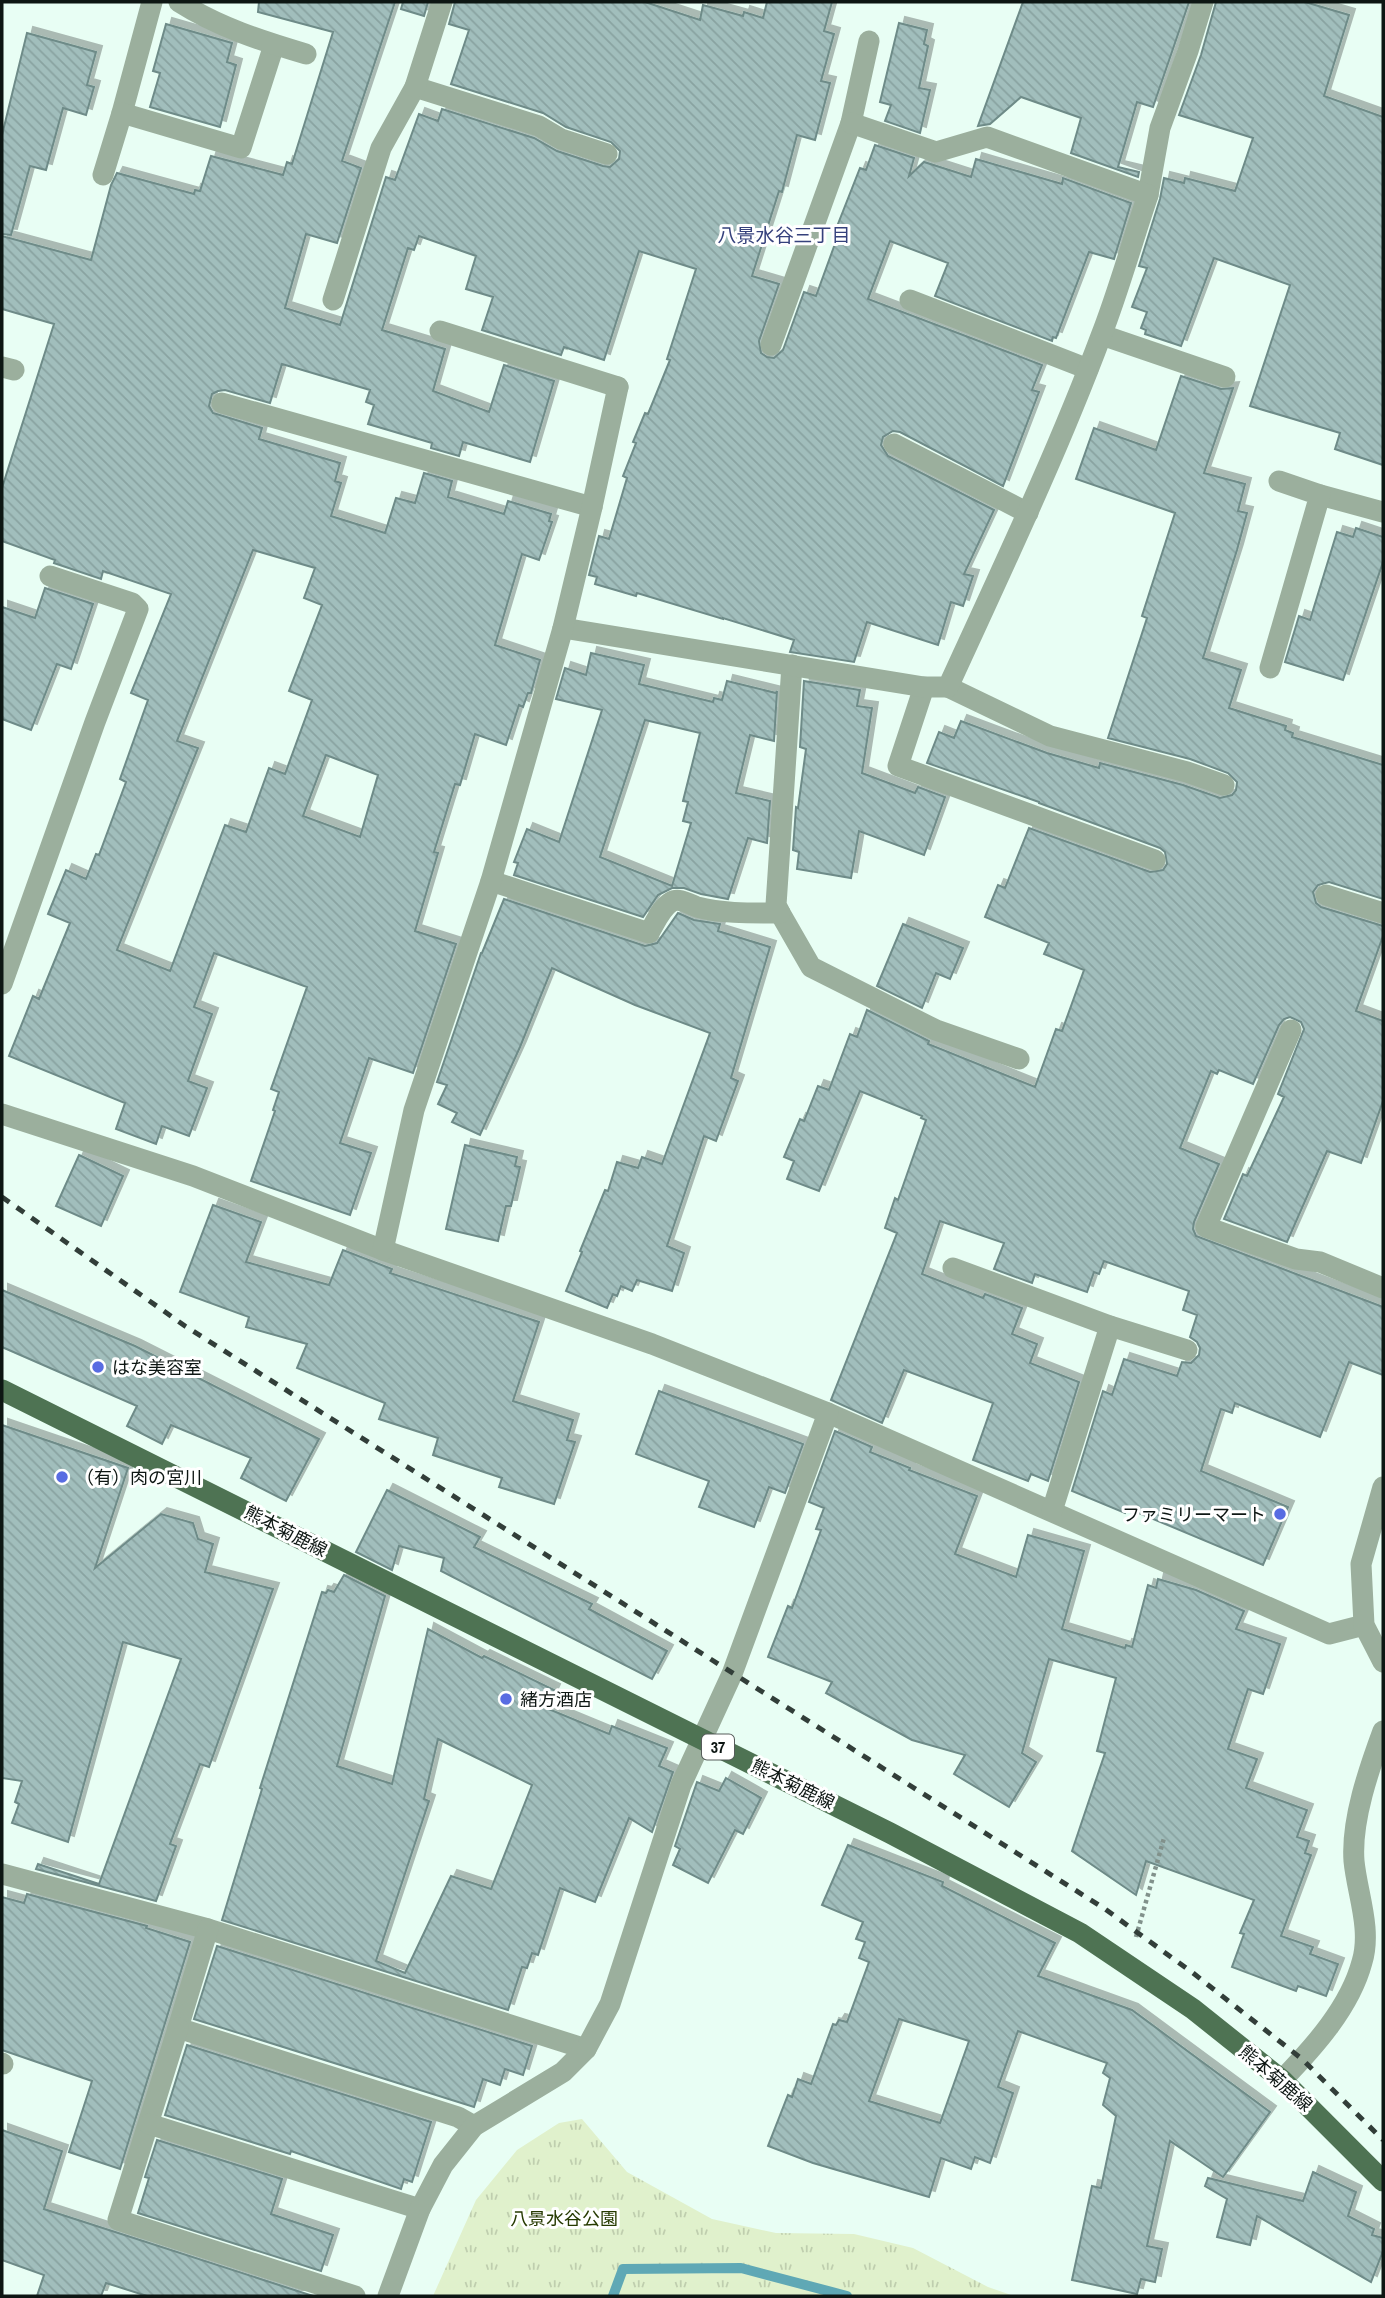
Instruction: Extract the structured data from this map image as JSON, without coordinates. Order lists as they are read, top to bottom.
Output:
{
  "streets": {
    "main road": ["熊本菊鹿線", "37"]
  },
  "districts": ["八景水谷三丁目"],
  "parks": ["八景水谷公園"],
  "places": [
    "はな美容室",
    "（有）肉の宮川",
    "ファミリーマート",
    "緒方酒店"
  ]
}
